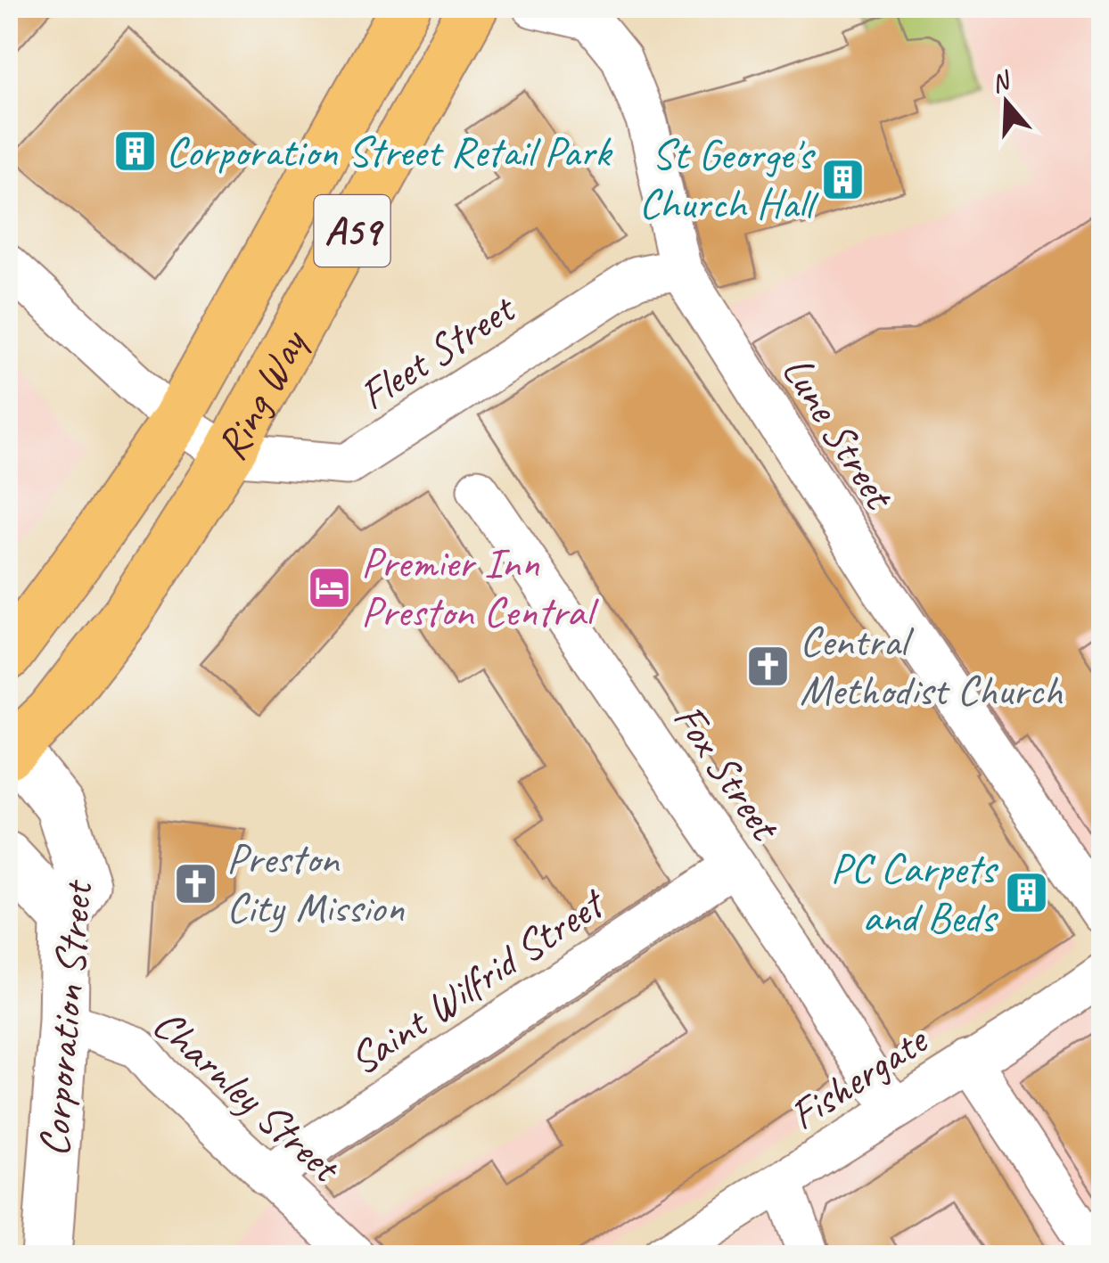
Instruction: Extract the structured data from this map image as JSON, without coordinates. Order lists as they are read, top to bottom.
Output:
{
  "streets": {
    "highway": ["A59", "Ring Way"],
    "street": [
      "Fleet Street",
      "Lune Street",
      "Fox Street",
      "Saint Wilfrid Street",
      "Corporation Street",
      "Fishergate",
      "Charnley Street"
    ]
  },
  "crossings": [
    ["Fleet Street", "Ring Way"],
    ["Fleet Street", "Lune Street"],
    ["Ring Way", "Corporation Street"],
    ["Fox Street", "Saint Wilfrid Street"],
    ["Fox Street", "Fishergate"],
    ["Saint Wilfrid Street", "Charnley Street"],
    ["Corporation Street", "Charnley Street"]
  ],
  "places": {
    "building": ["Corporation Street Retail Park", "St George's Church Hall", "PC Carpets and Beds"],
    "hotel": ["Premier Inn Preston Central"],
    "church": ["Central Methodist Church", "Preston City Mission"]
  },
  "north": "top"
}
